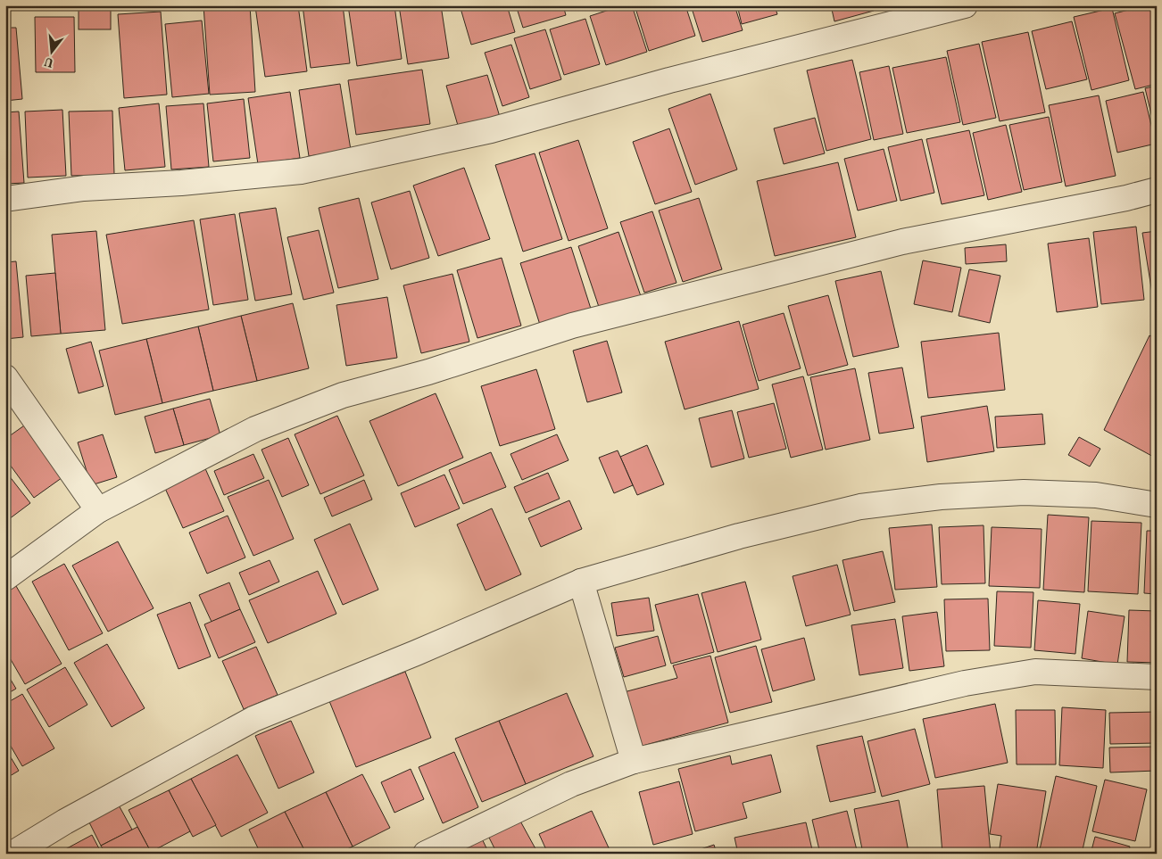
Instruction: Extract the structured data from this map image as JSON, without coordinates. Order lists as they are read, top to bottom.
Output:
{
  "north": "bottom"
}
